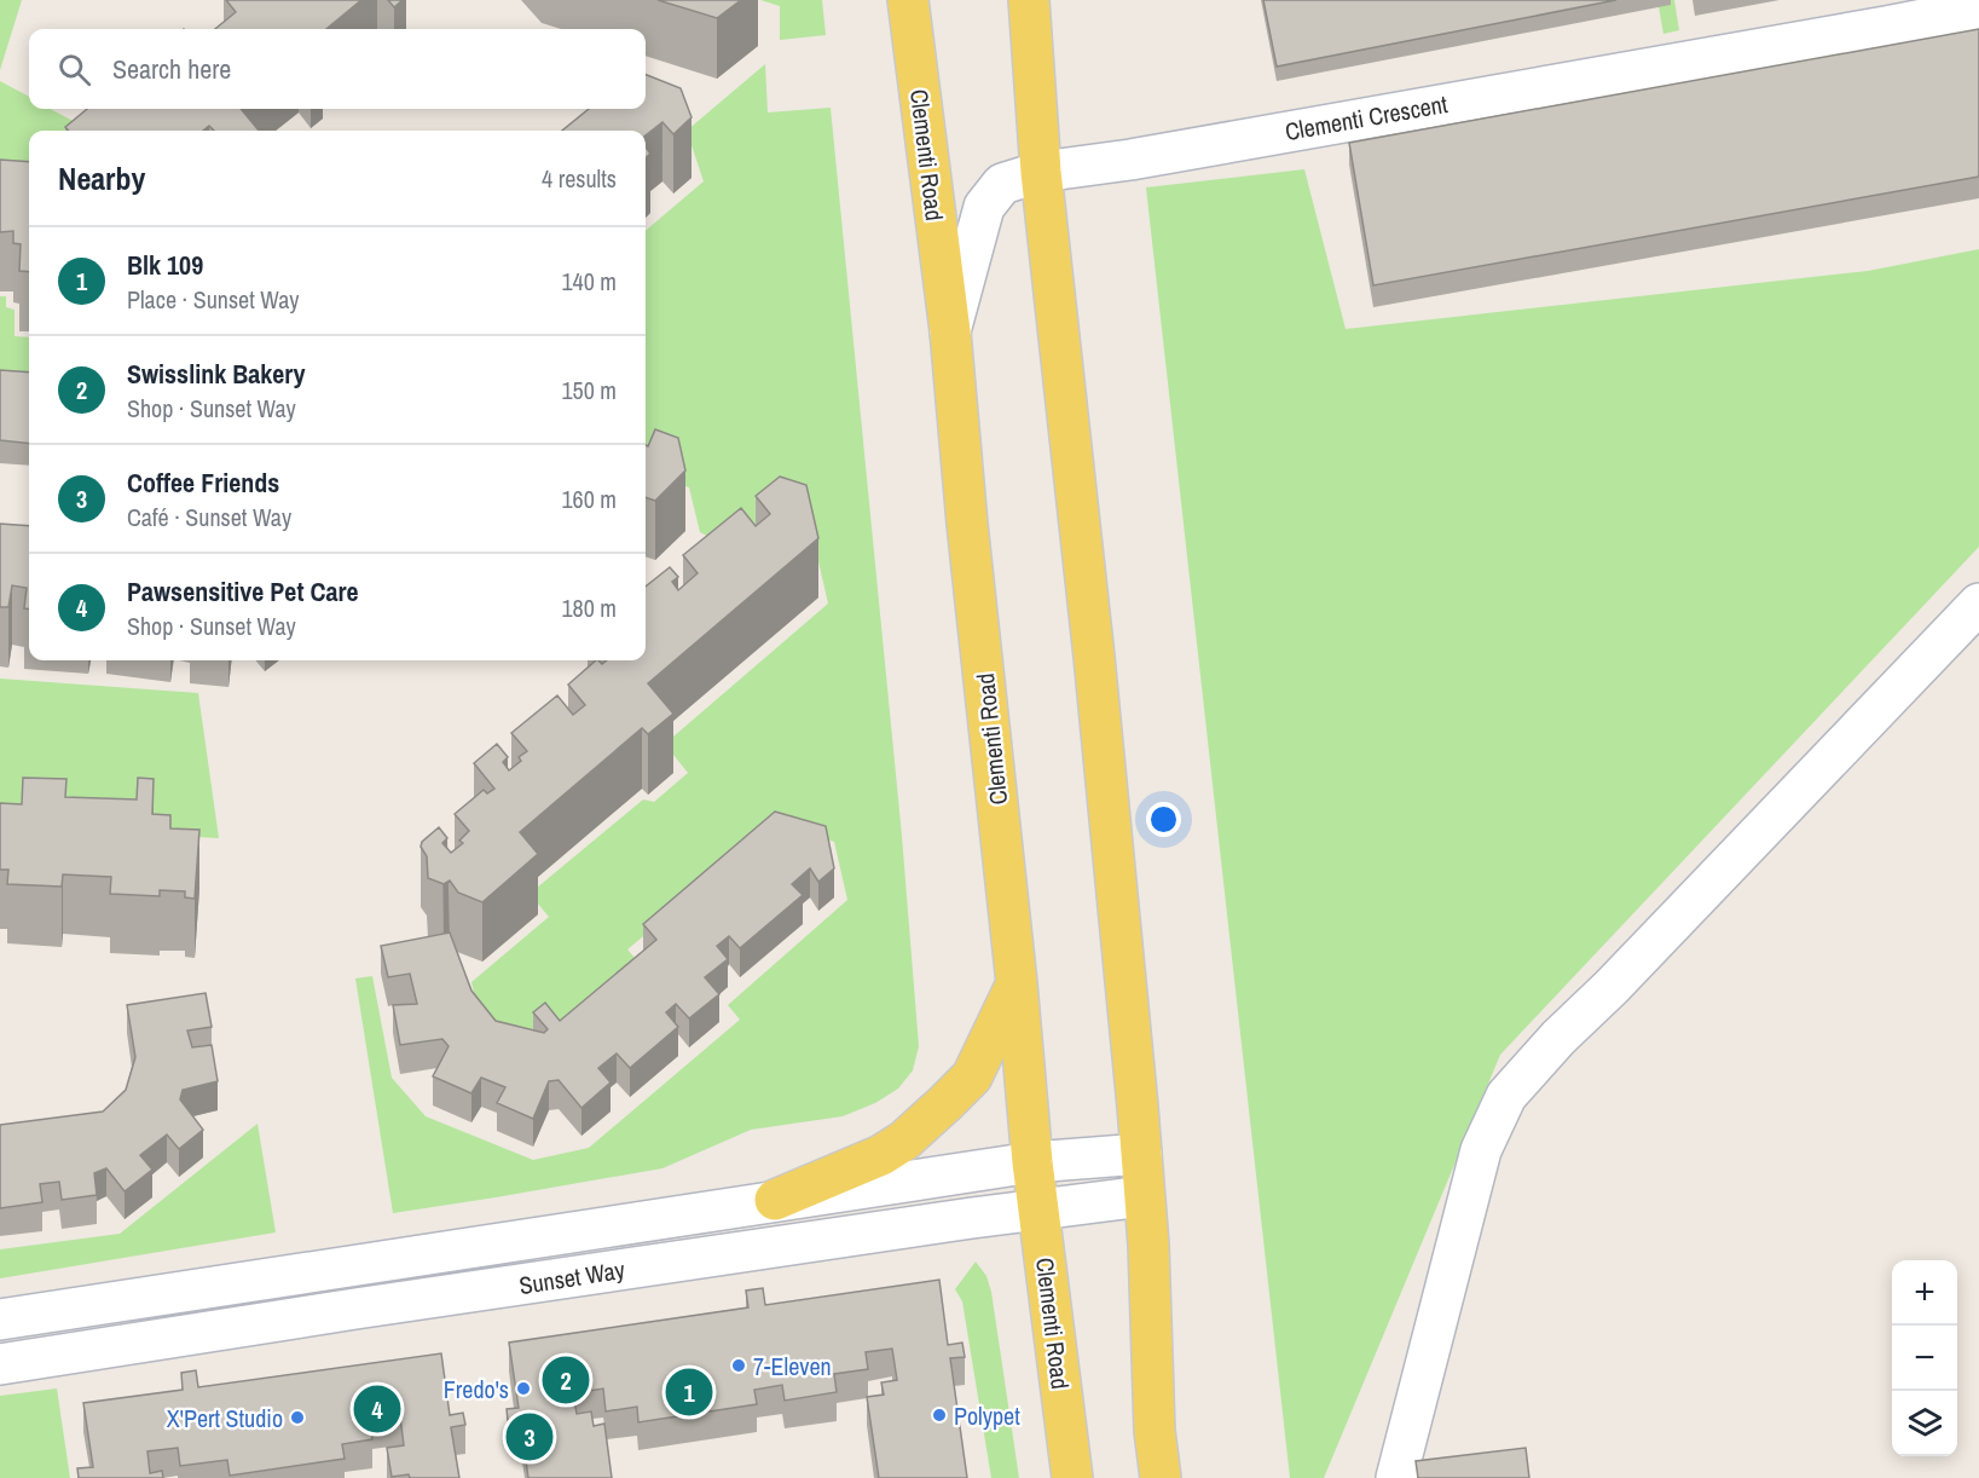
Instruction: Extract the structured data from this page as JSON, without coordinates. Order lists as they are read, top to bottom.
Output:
{
  "streets": {
    "main road": ["Clementi Road"],
    "street": ["Clementi Crescent", "Sunset Way"]
  },
  "crossings": [
    ["Clementi Crescent", "Clementi Road"],
    ["Clementi Road", "Sunset Way"]
  ],
  "places": [
    "7-Eleven",
    "Fredo's",
    "Polypet",
    "X'Pert Studio"
  ],
  "page": {
    "search": "Search here",
    "heading": ["Nearby", "4 results"],
    "list": [
      {
        "mark": "1",
        "name": "Blk 109",
        "note": "Place · Sunset Way",
        "value": "140 m"
      },
      {
        "mark": "2",
        "name": "Swisslink Bakery",
        "note": "Shop · Sunset Way",
        "value": "150 m"
      },
      {
        "mark": "3",
        "name": "Coffee Friends",
        "note": "Café · Sunset Way",
        "value": "160 m"
      },
      {
        "mark": "4",
        "name": "Pawsensitive Pet Care",
        "note": "Shop · Sunset Way",
        "value": "180 m"
      }
    ],
    "map_buttons": ["+", "−"],
    "pins": [
      "2",
      "1",
      "4",
      "3"
    ]
  }
}
